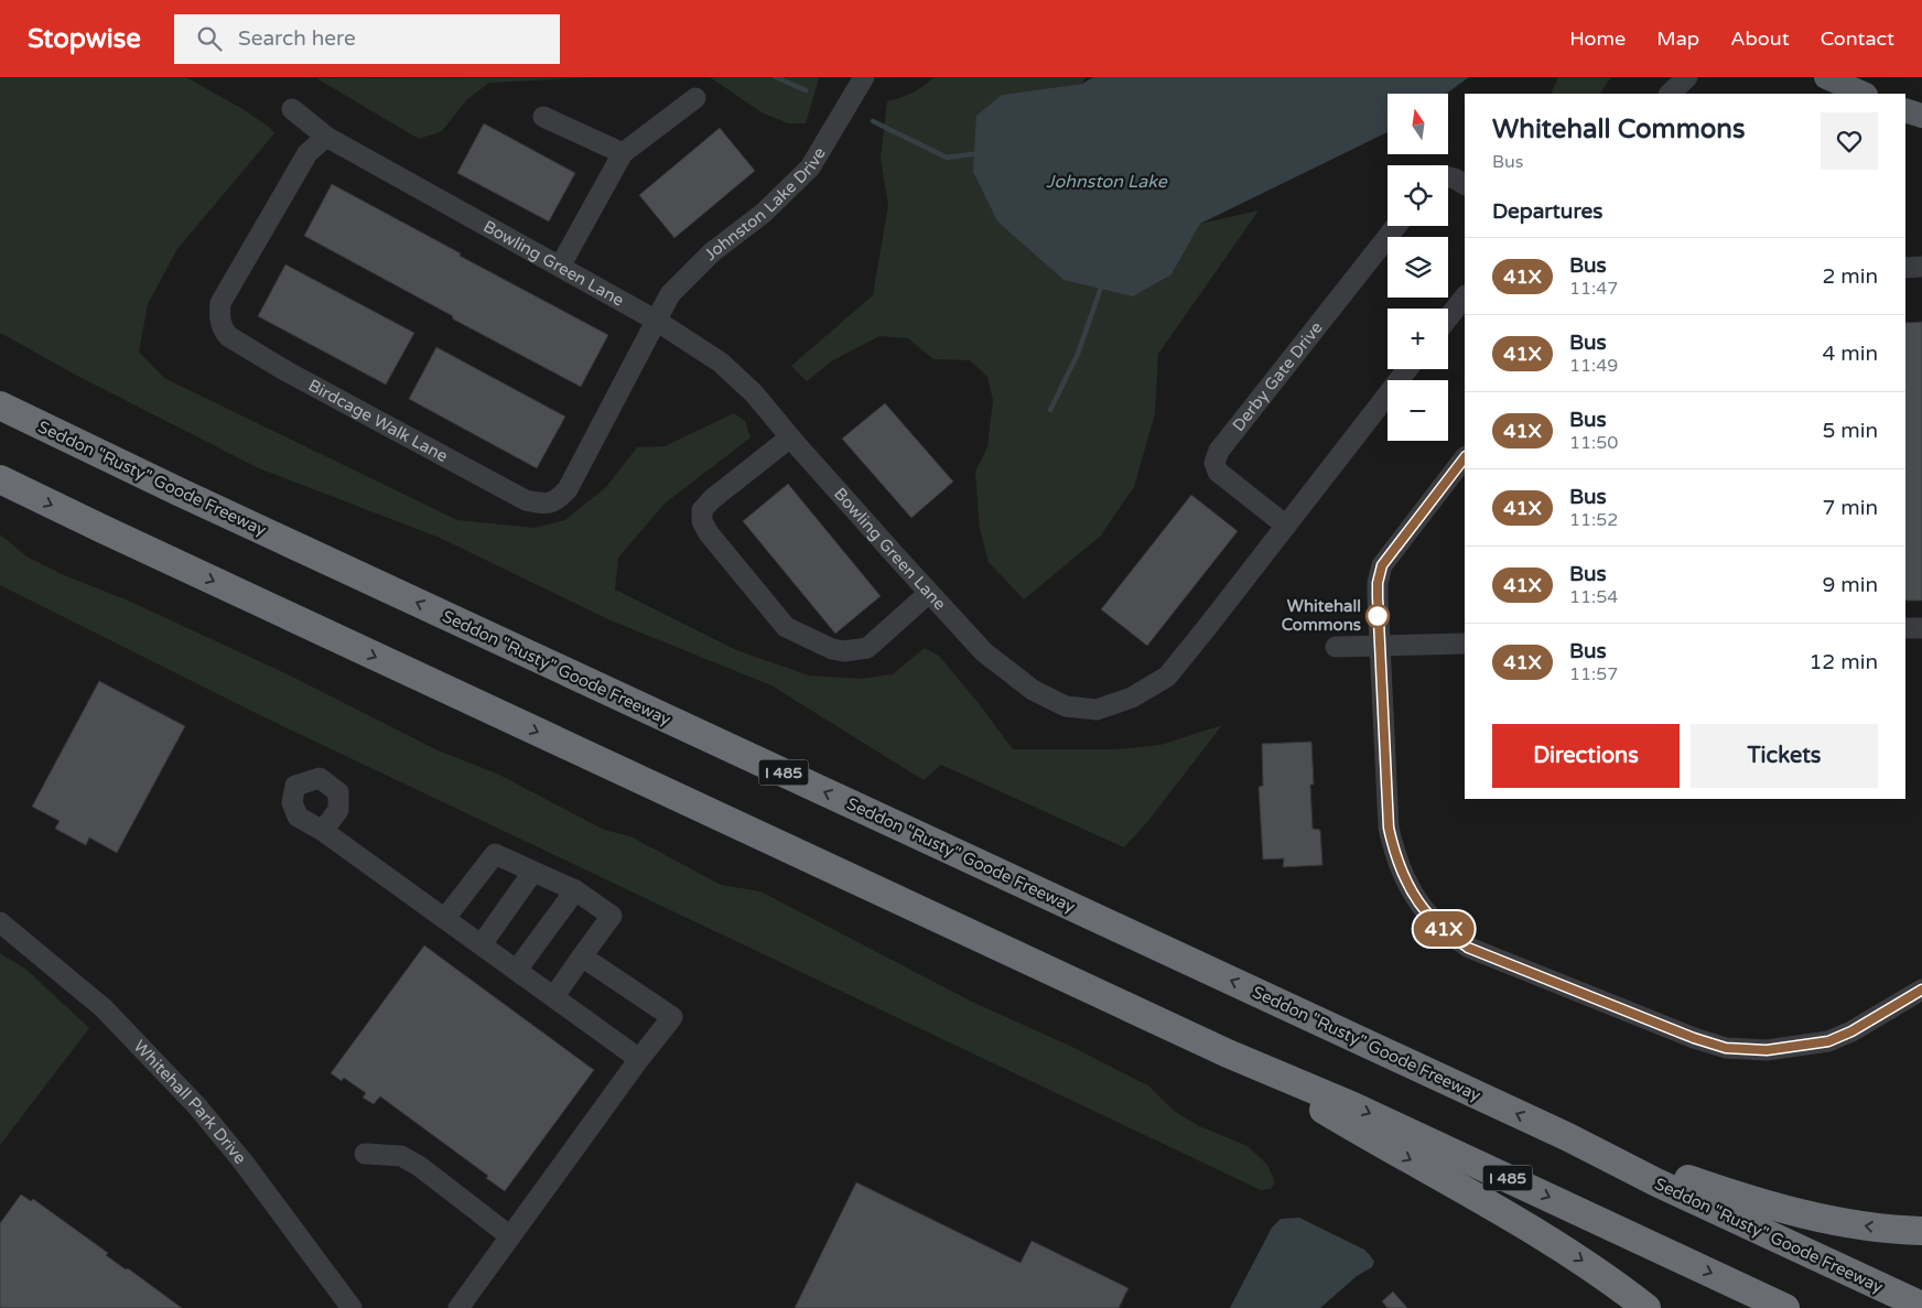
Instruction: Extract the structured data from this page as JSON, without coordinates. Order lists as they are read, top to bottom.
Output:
{
  "streets": {
    "highway": ["Seddon \"Rusty\" Goode Freeway", "I 485"],
    "street": [
      "Johnston Lake Drive",
      "Bowling Green Lane",
      "Derby Gate Drive",
      "Birdcage Walk Lane",
      "Whitehall Park Drive"
    ]
  },
  "crossings": [
    ["Johnston Lake Drive", "Bowling Green Lane"],
    ["Johnston Lake Drive", "Birdcage Walk Lane"],
    ["Bowling Green Lane", "Derby Gate Drive"],
    ["Bowling Green Lane", "Birdcage Walk Lane"]
  ],
  "water": ["Johnston Lake"],
  "places": ["Whitehall Commons"],
  "lines": ["bus line 41X"],
  "north": "top",
  "page": {
    "header": "Stopwise",
    "search": "Search here",
    "nav": [
      "Home",
      "Map",
      "About",
      "Contact"
    ],
    "on_map": "41X",
    "map_buttons": ["+", "−"],
    "heading": [
      ["Whitehall Commons", "Bus"],
      "Departures"
    ],
    "list": [
      {
        "mark": "41X",
        "name": "Bus",
        "note": "11:47",
        "value": "2 min"
      },
      {
        "mark": "41X",
        "name": "Bus",
        "note": "11:49",
        "value": "4 min"
      },
      {
        "mark": "41X",
        "name": "Bus",
        "note": "11:50",
        "value": "5 min"
      },
      {
        "mark": "41X",
        "name": "Bus",
        "note": "11:52",
        "value": "7 min"
      },
      {
        "mark": "41X",
        "name": "Bus",
        "note": "11:54",
        "value": "9 min"
      },
      {
        "mark": "41X",
        "name": "Bus",
        "note": "11:57",
        "value": "12 min"
      }
    ],
    "buttons": ["Directions", "Tickets"]
  }
}
